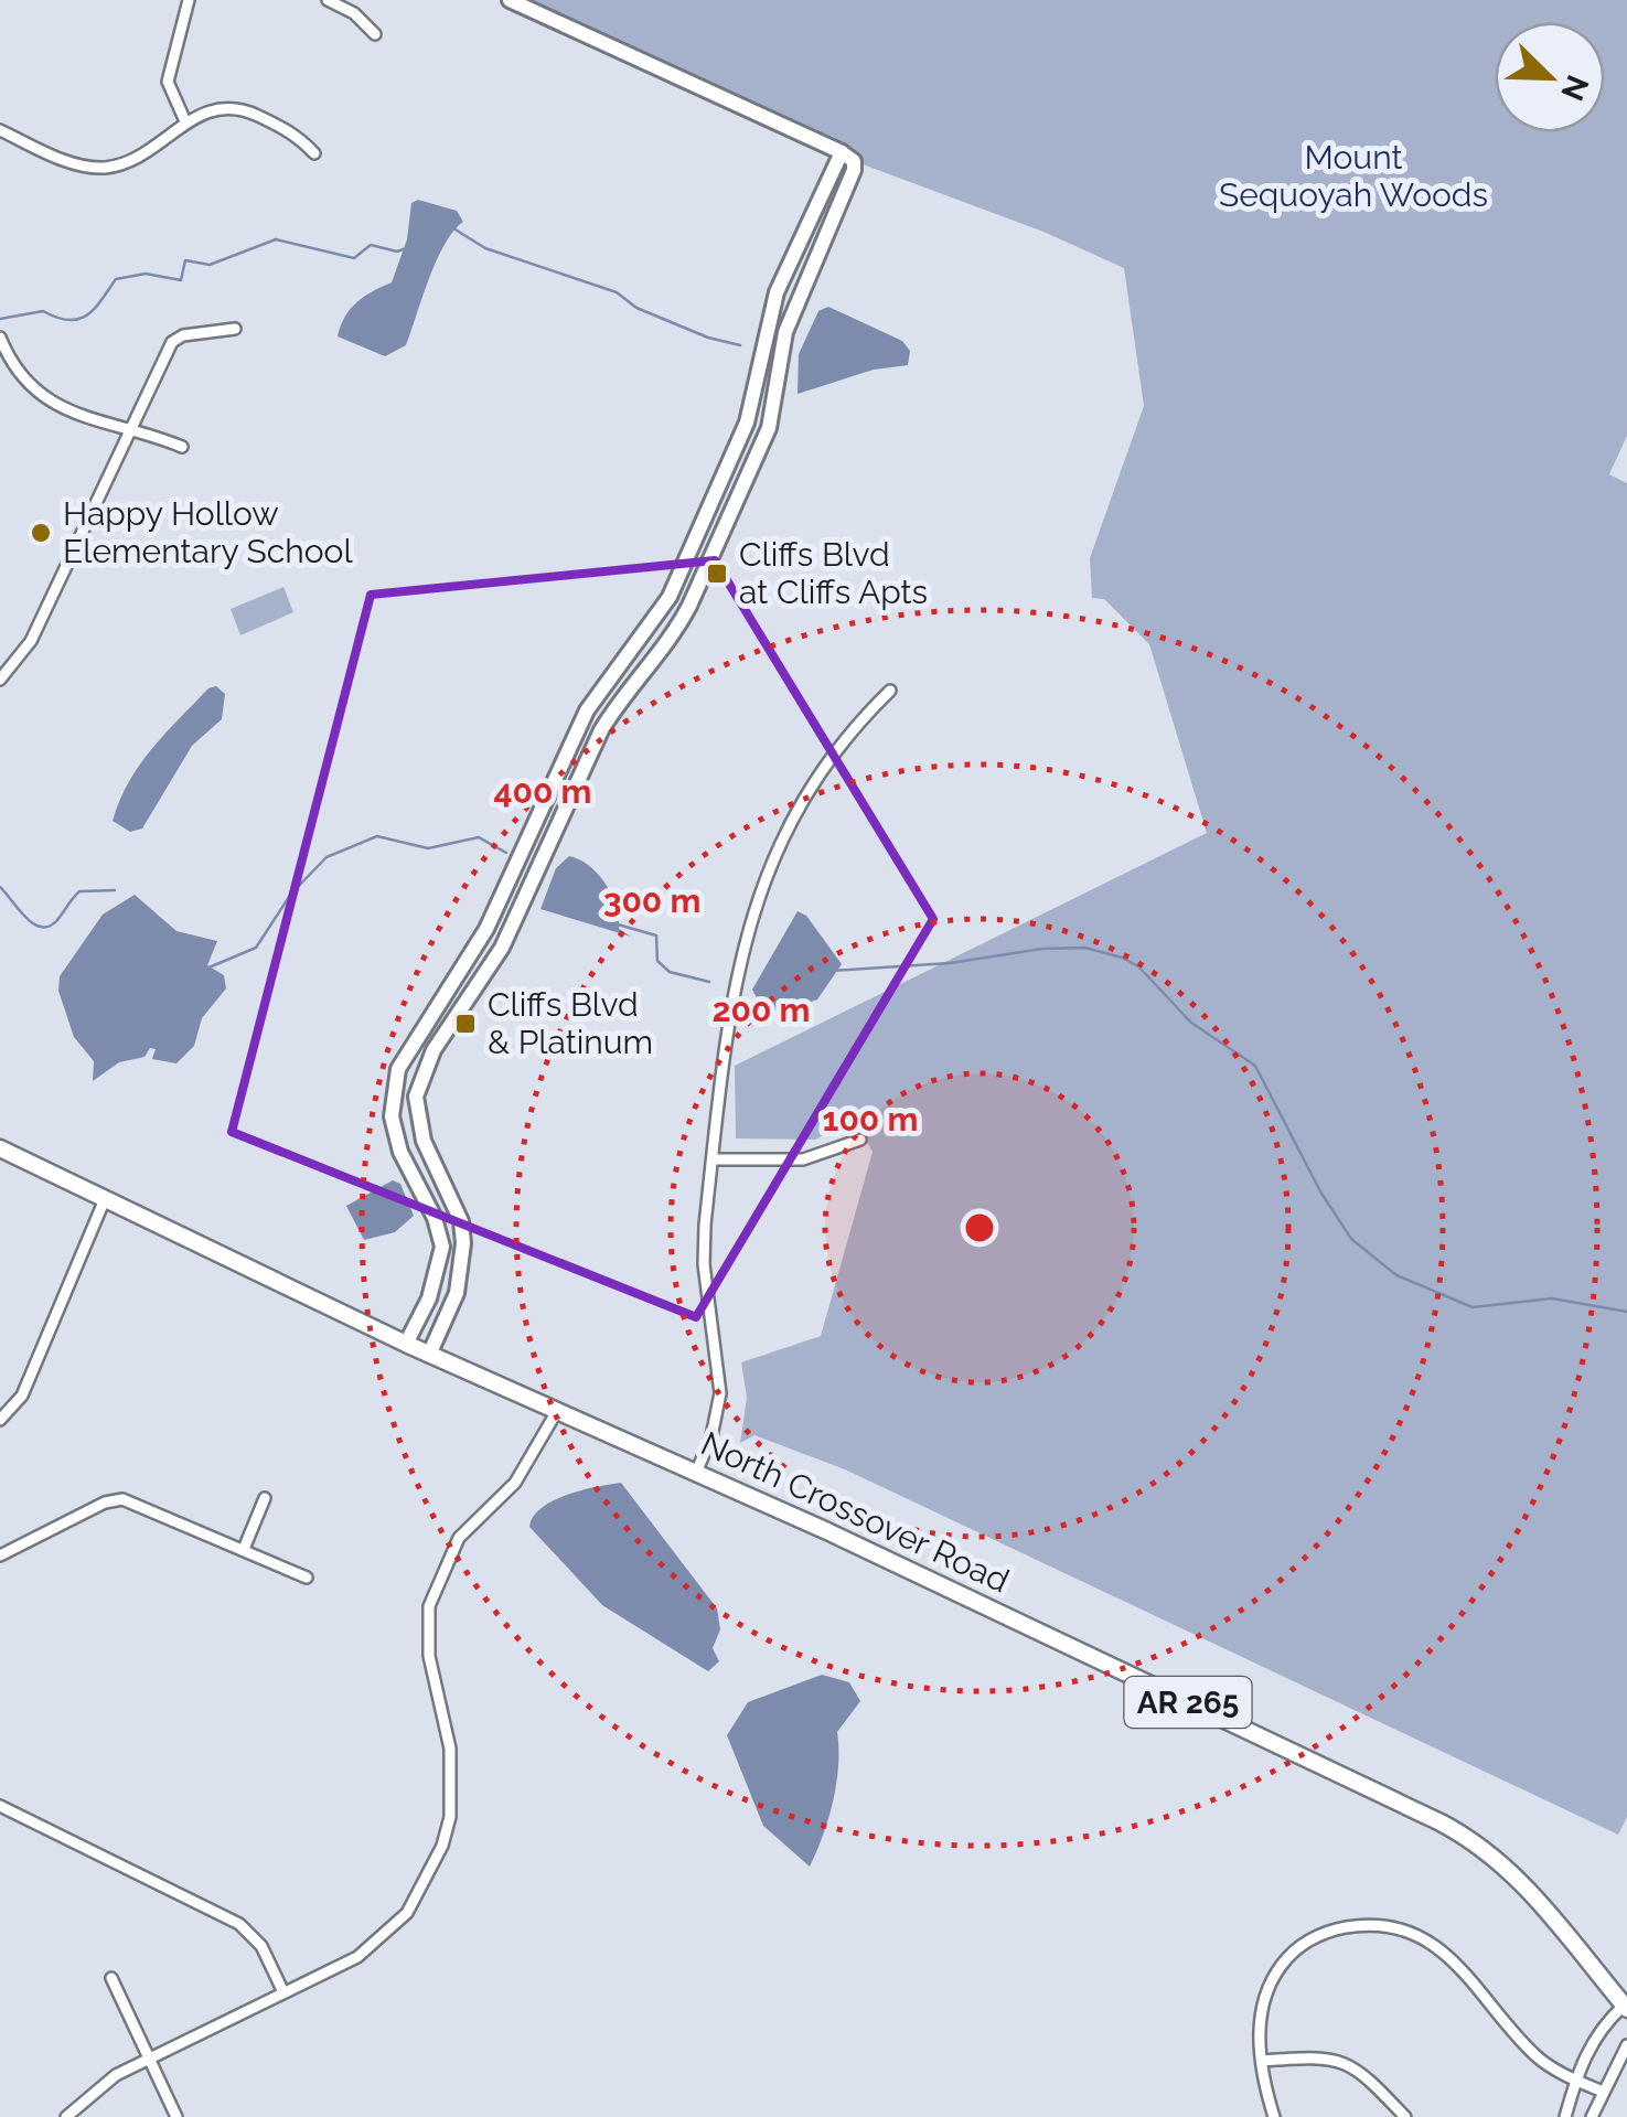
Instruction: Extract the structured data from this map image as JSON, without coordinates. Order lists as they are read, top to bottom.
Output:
{
  "streets": {
    "main road": ["North Crossover Road", "AR 265"]
  },
  "parks": ["Mount Sequoyah Woods"],
  "places": {
    "other": ["Happy Hollow Elementary School"],
    "transit": ["Cliffs Blvd at Cliffs Apts", "Cliffs Blvd & Platinum"]
  },
  "north": "bottom right",
  "rings": [
    "400 m",
    "300 m",
    "200 m",
    "100 m"
  ]
}
